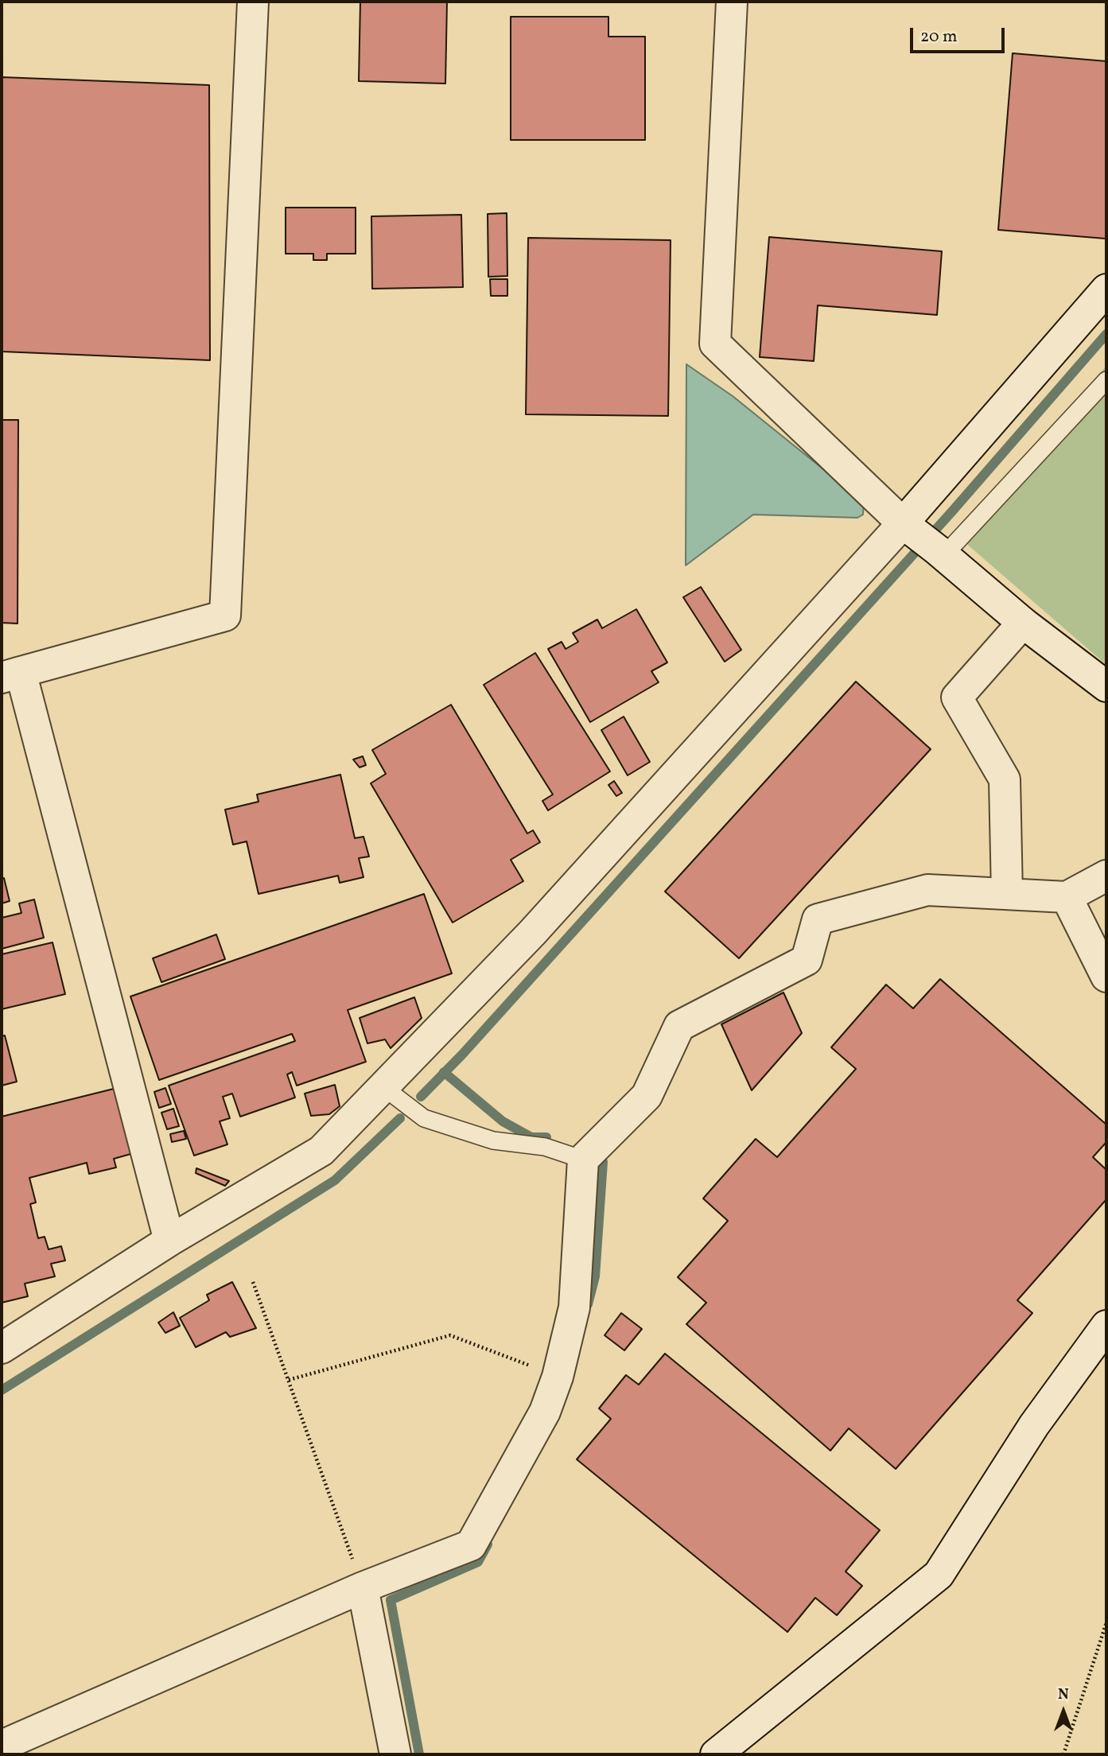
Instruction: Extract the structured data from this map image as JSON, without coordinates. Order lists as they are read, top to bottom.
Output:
{
  "scale_bar": "20 m",
  "north": "top"
}
